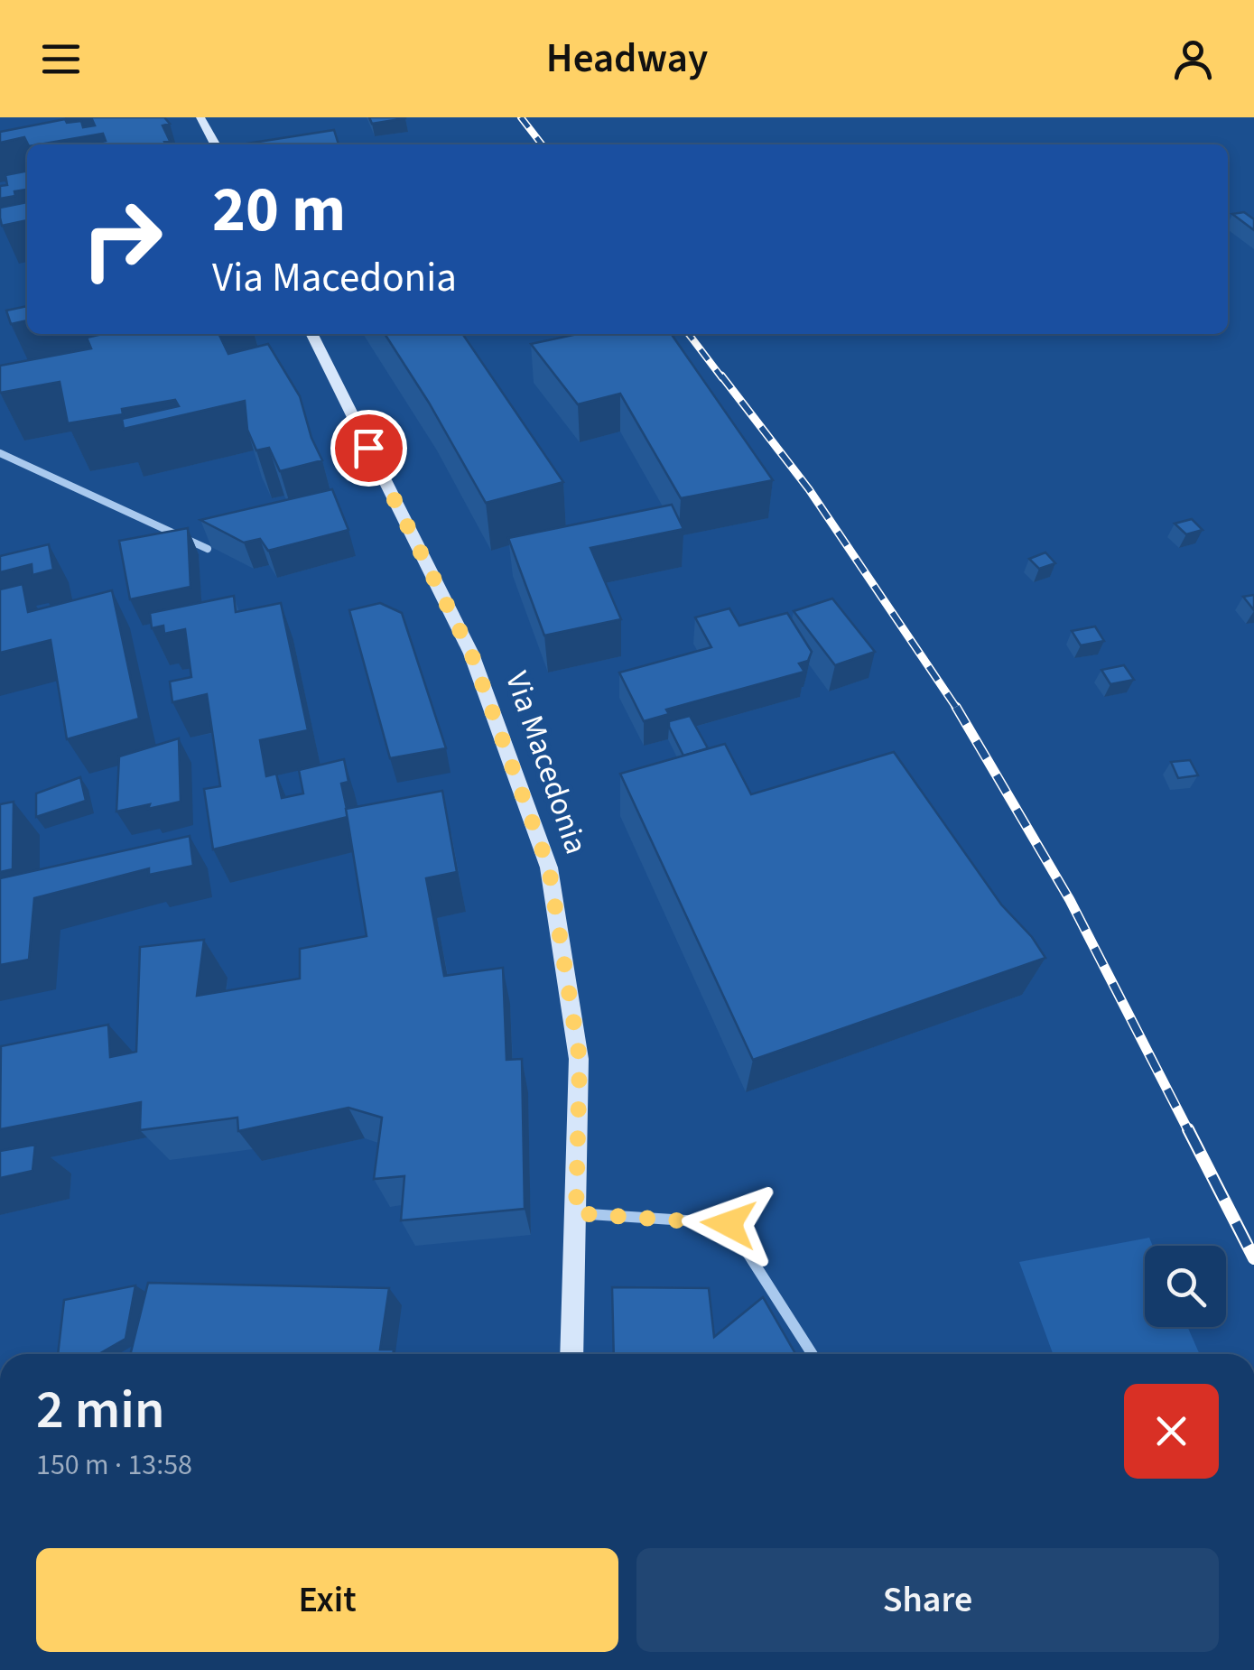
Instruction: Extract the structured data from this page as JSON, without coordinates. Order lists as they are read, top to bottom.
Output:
{
  "streets": {
    "main road": ["Via Macedonia"]
  },
  "page": {
    "header": "Headway",
    "turn": ["20 m", "Via Macedonia"],
    "heading": ["2 min", "150 m · 13:58"],
    "buttons": ["Exit", "Share"]
  }
}
